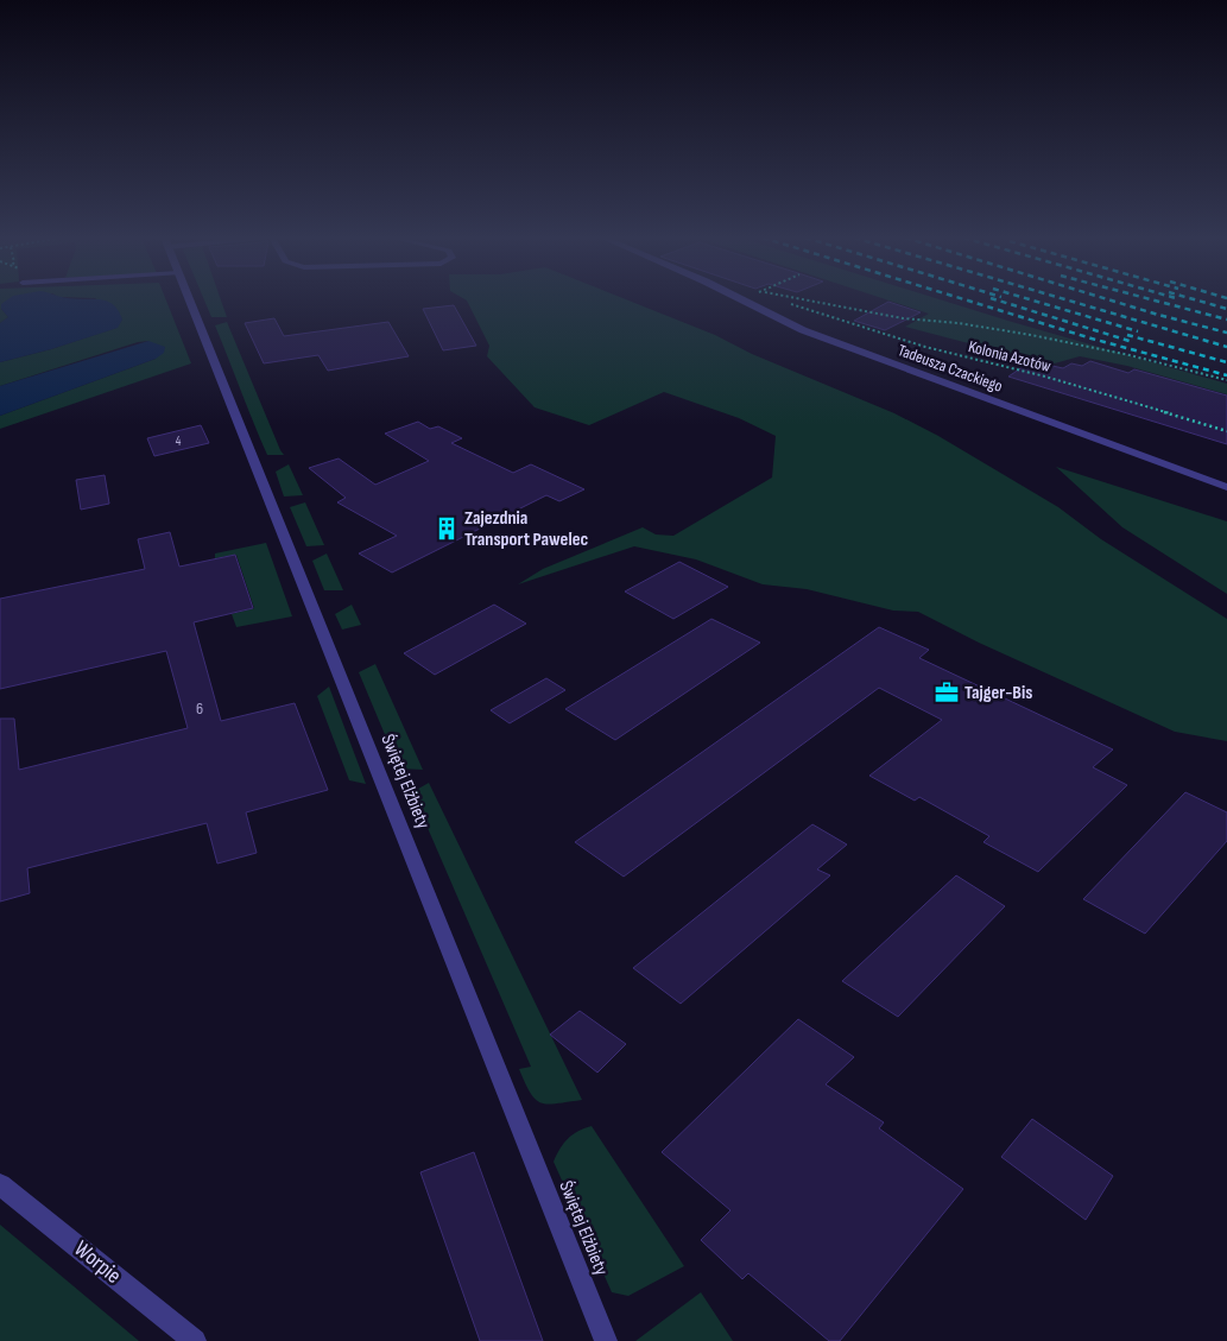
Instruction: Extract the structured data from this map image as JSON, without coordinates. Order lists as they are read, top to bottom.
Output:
{
  "streets": {
    "street": ["Tadeusza Czackiego", "Świętej Elżbiety", "Worpie"],
    "path": ["Kolonia Azotów"]
  },
  "places": {
    "building": ["Zajezdnia Transport Pawelec"],
    "office": ["Tajger-Bis"]
  },
  "house_numbers": ["4", "6"]
}
